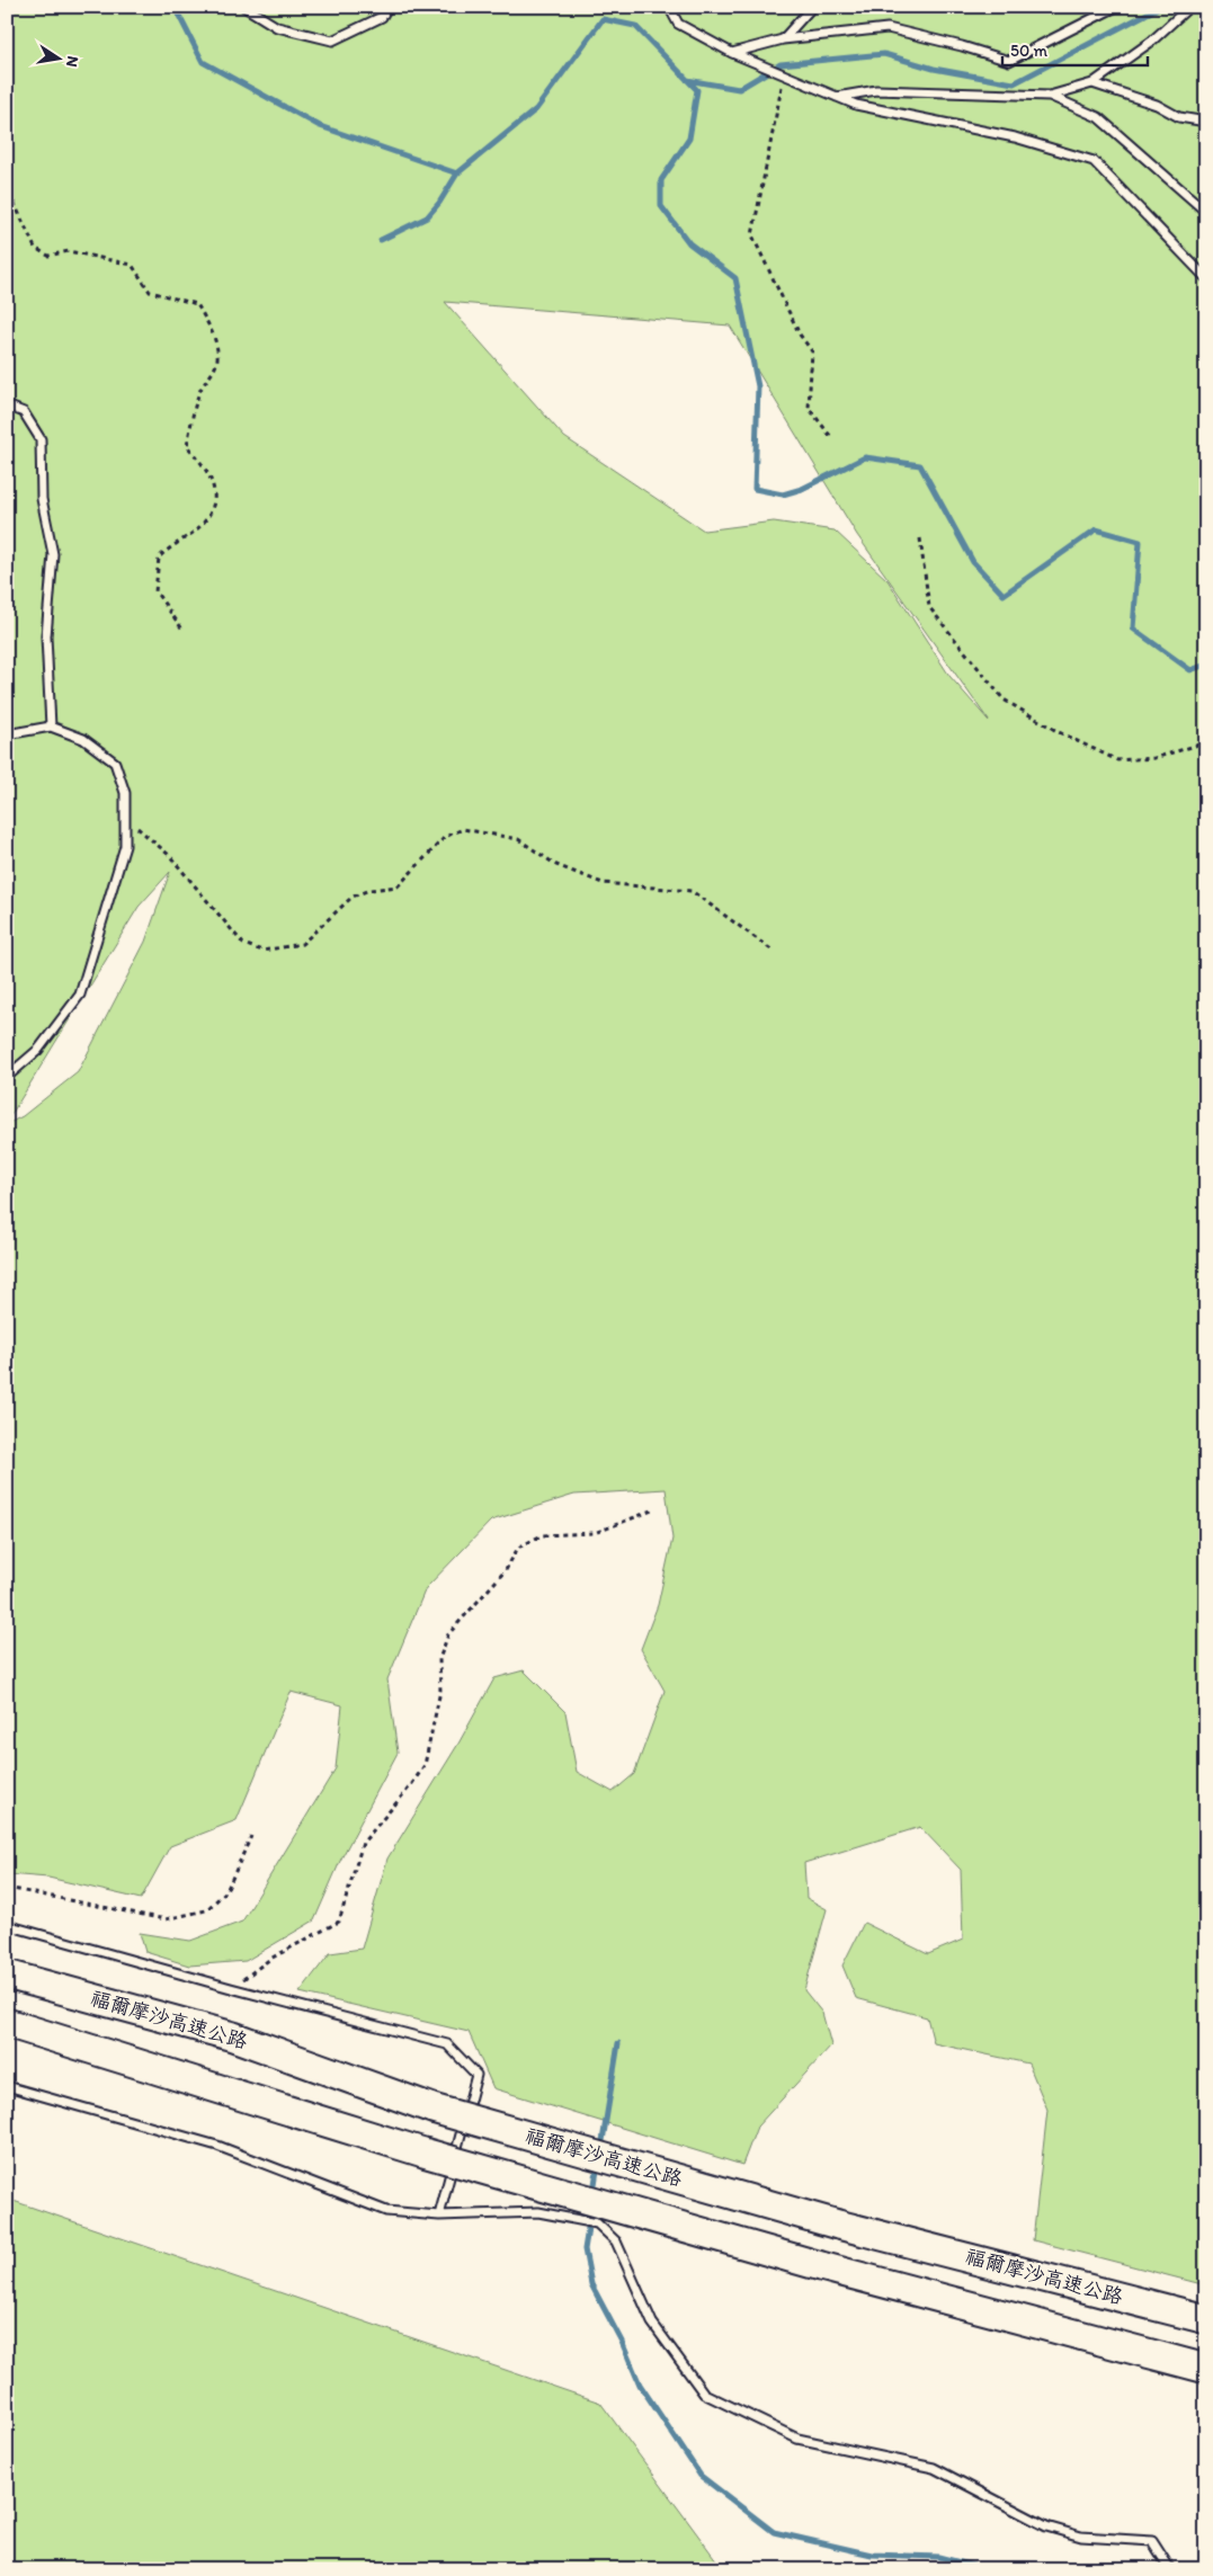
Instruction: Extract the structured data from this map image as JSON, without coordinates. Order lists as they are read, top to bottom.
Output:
{
  "streets": {
    "highway": ["福爾摩沙高速公路"]
  },
  "scale_bar": "50 m",
  "north": "right"
}
